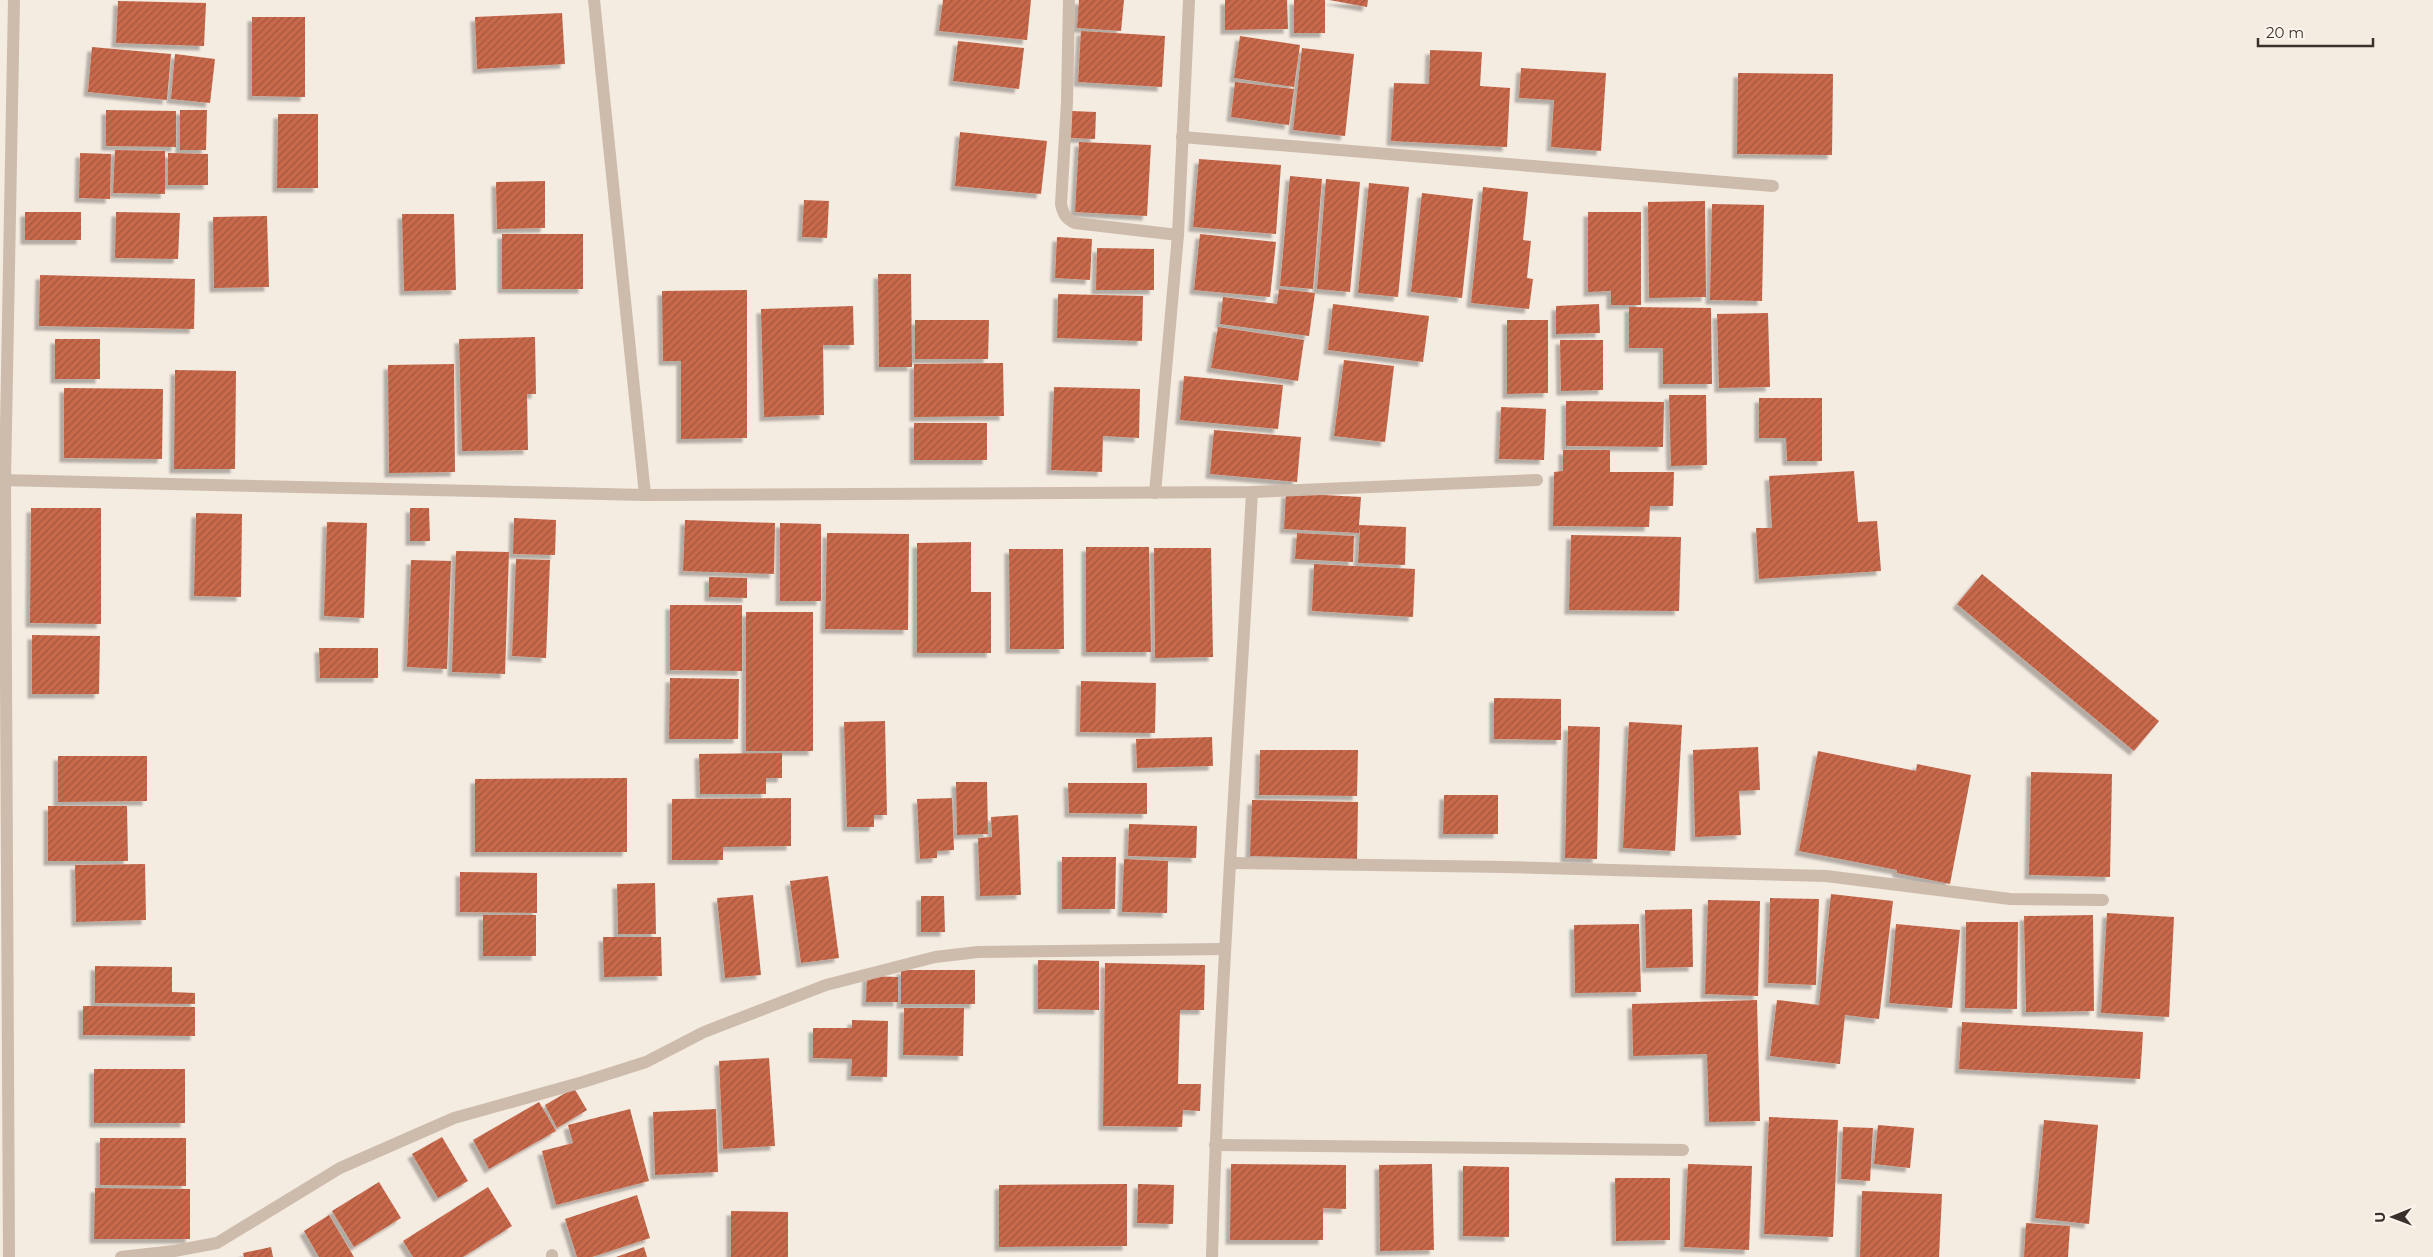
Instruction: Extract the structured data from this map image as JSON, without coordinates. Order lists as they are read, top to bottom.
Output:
{
  "scale_bar": "20 m",
  "north": "left"
}
